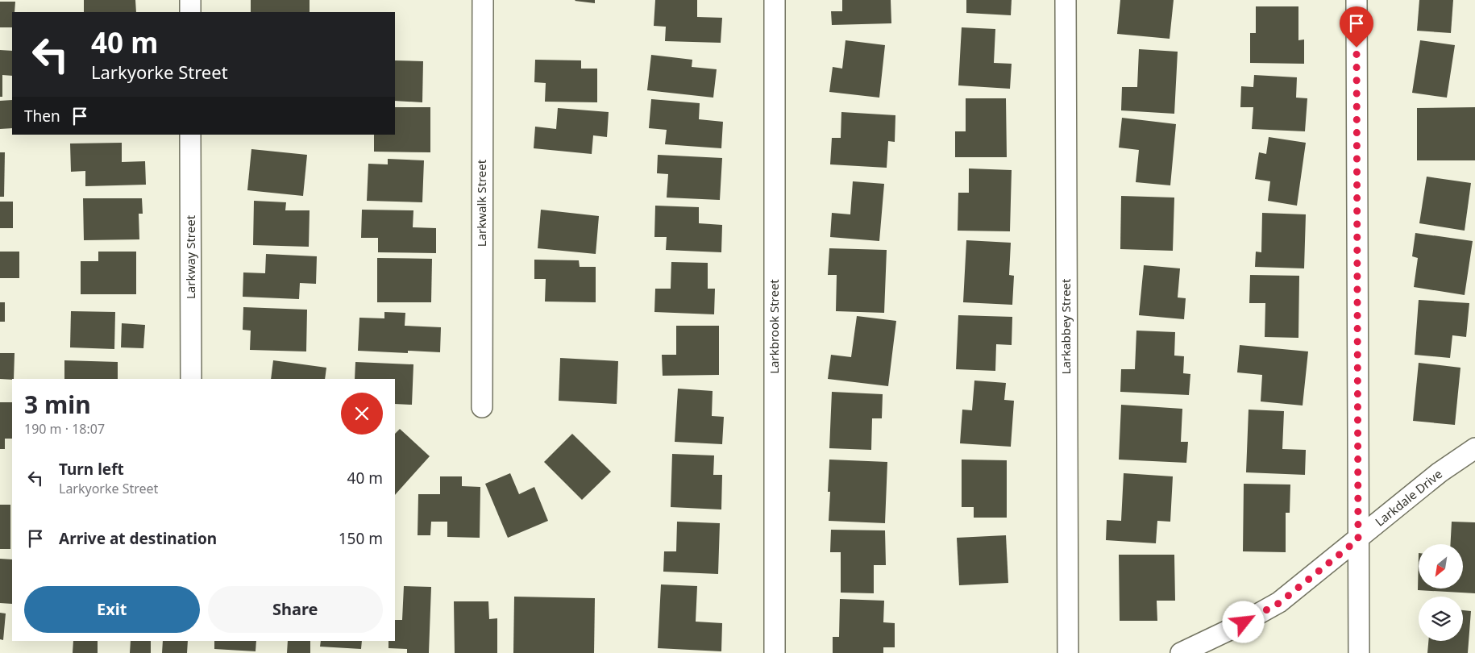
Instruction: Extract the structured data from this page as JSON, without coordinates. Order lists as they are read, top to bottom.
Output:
{
  "streets": {
    "street": [
      "Larkwalk Street",
      "Larkway Street",
      "Larkbrook Street",
      "Larkabbey Street",
      "Larkdale Drive"
    ]
  },
  "north": "bottom left",
  "page": {
    "turn": ["40 m", "Larkyorke Street"],
    "then": "Then",
    "heading": ["3 min", "190 m · 18:07"],
    "list": [
      {
        "name": "Turn left",
        "note": "Larkyorke Street",
        "value": "40 m"
      },
      {
        "name": "Arrive at destination",
        "value": "150 m"
      }
    ],
    "buttons": ["Exit", "Share"]
  }
}
